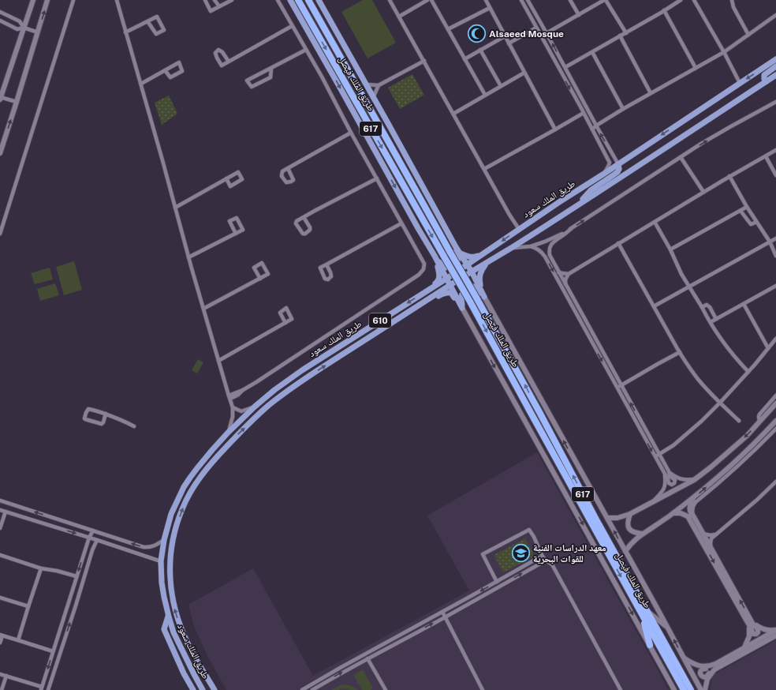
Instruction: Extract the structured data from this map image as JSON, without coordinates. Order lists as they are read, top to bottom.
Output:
{
  "streets": {
    "highway": ["طريق الملك فيصل", "617"],
    "main road": ["طريق الملك سعود", "610"]
  },
  "places": {
    "mosque": ["Alsaeed Mosque"],
    "school or university": ["معهد الدراسات الفنية للقوات البحرية"]
  }
}
